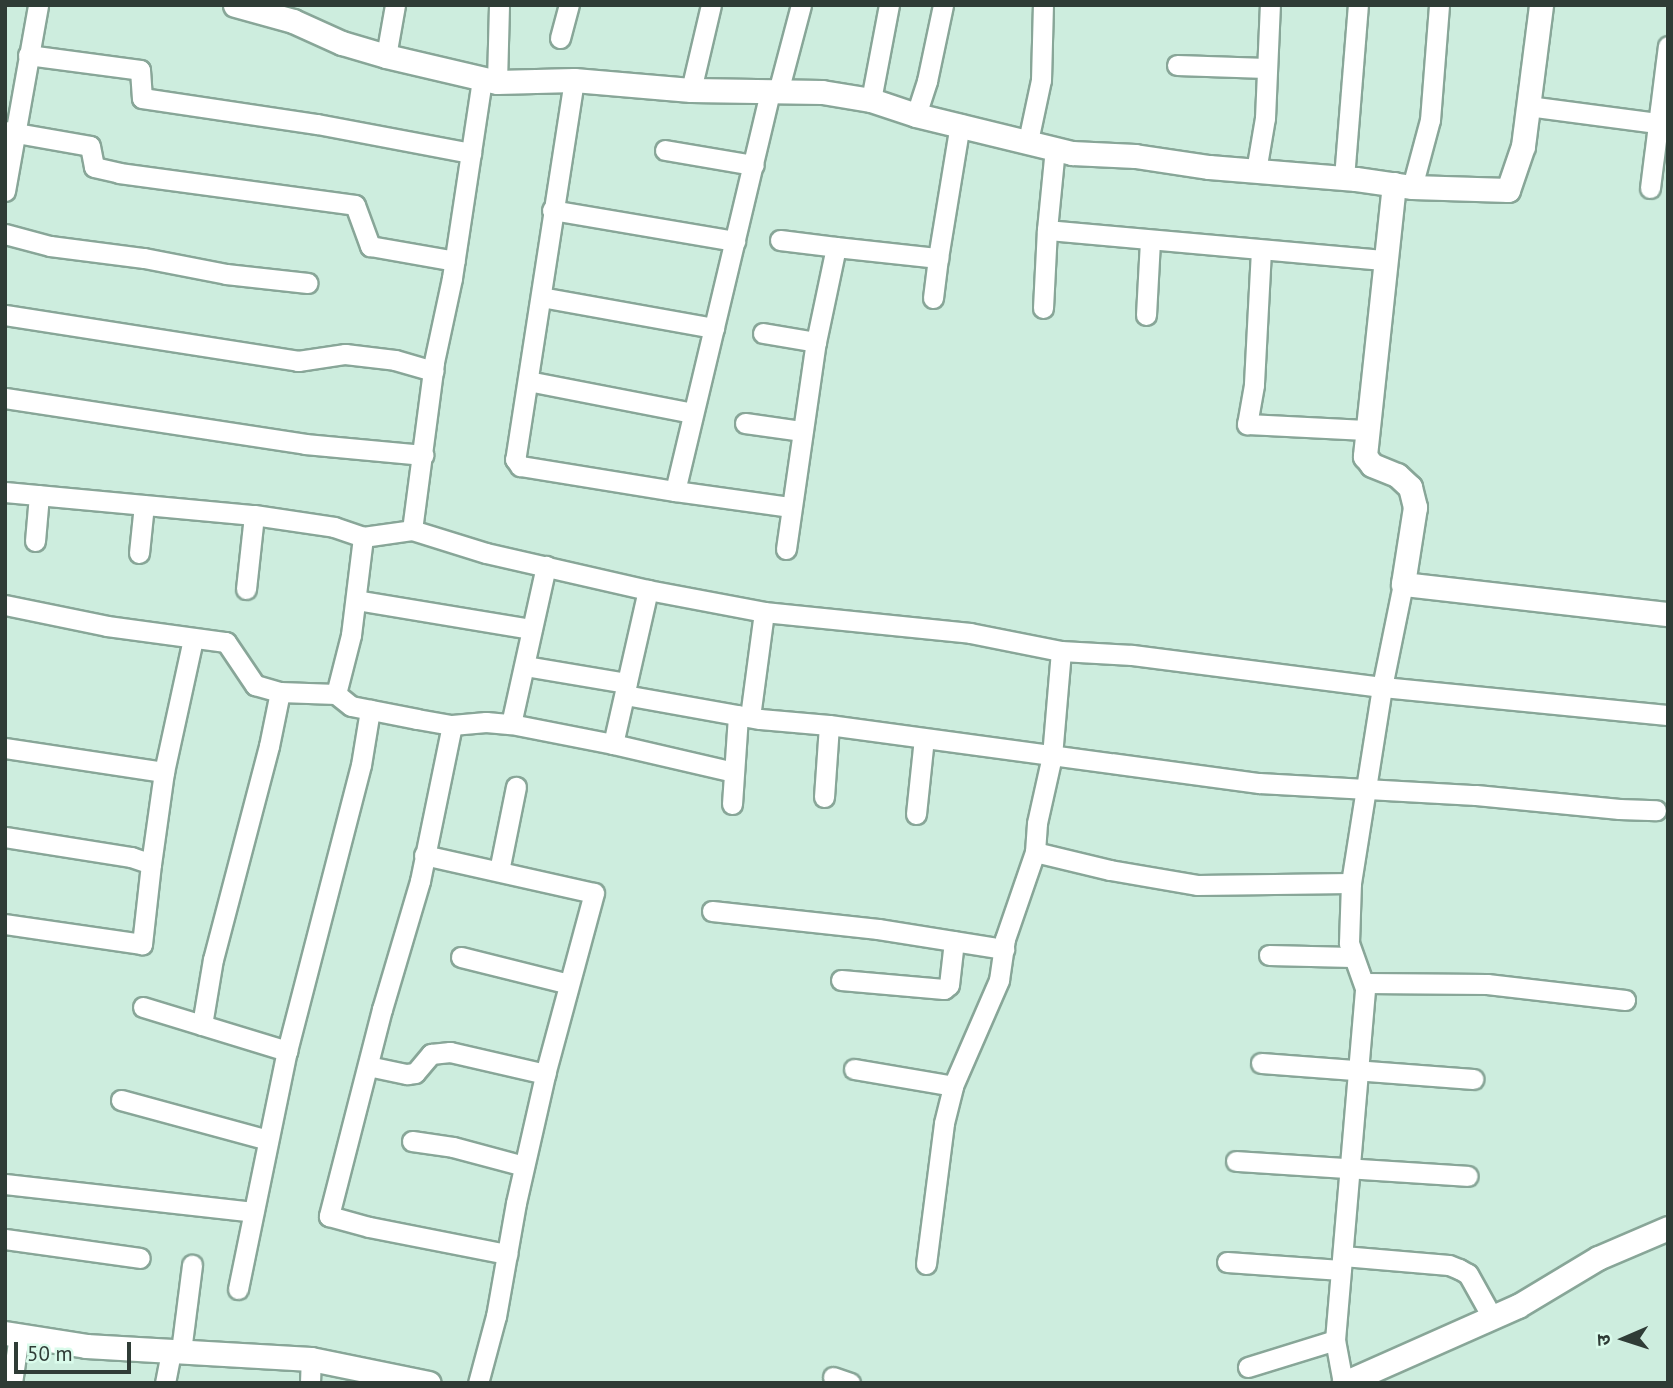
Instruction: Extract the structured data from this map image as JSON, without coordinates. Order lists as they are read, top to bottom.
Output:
{
  "scale_bar": "50 m",
  "north": "left"
}
